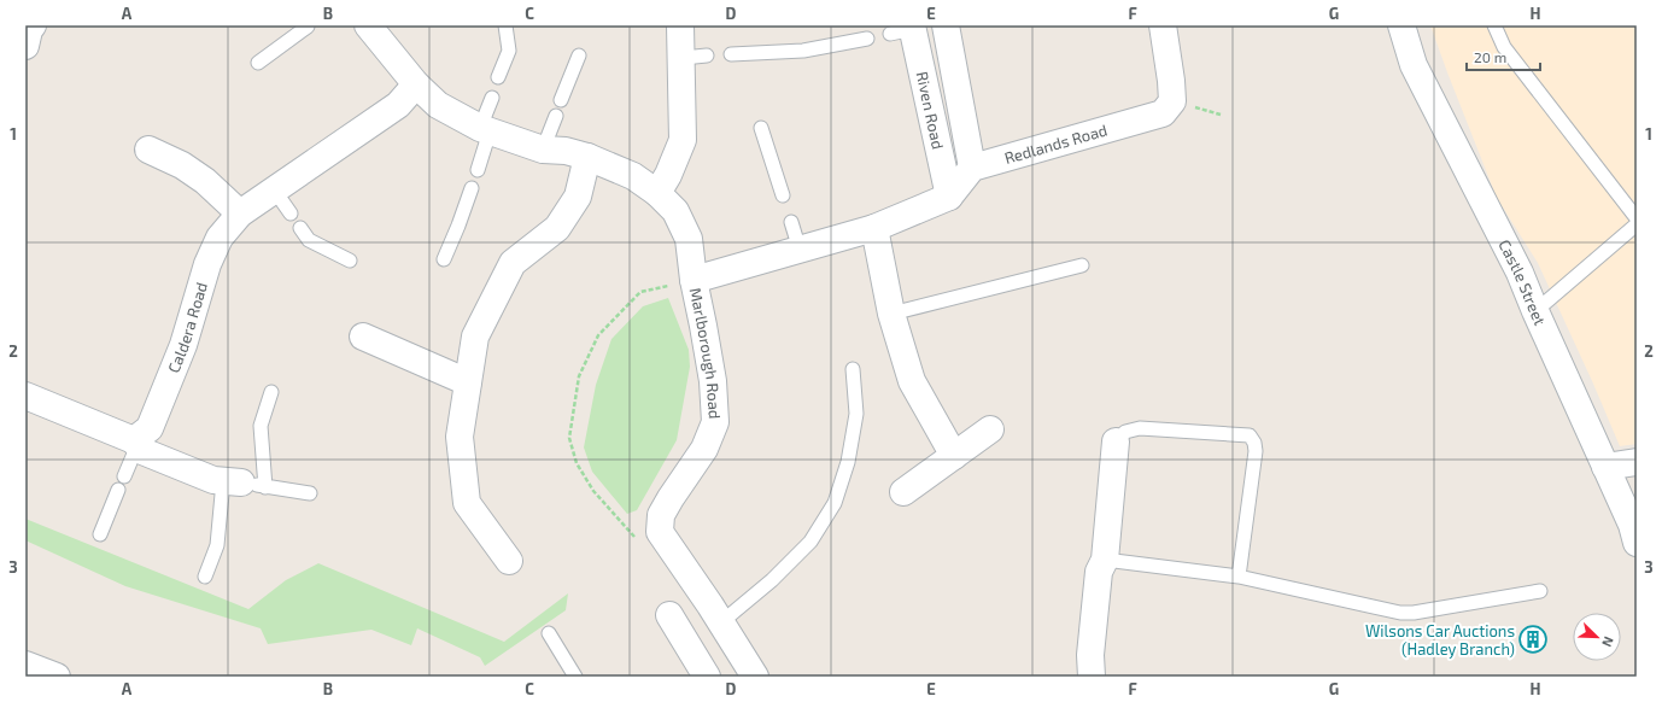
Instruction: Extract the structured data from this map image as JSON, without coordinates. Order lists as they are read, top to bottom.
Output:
{
  "streets": {
    "street": [
      "Riven Road",
      "Redlands Road",
      "Castle Street",
      "Caldera Road",
      "Marlborough Road"
    ]
  },
  "crossings": [
    ["Riven Road", "Redlands Road"],
    ["Caldera Road", "Marlborough Road"]
  ],
  "places": {
    "building": ["Wilsons Car Auctions (Hadley Branch)"]
  },
  "scale_bar": "20 m",
  "north": "bottom right",
  "grid": {
    "columns": [
      "A",
      "B",
      "C",
      "D",
      "E",
      "F",
      "G",
      "H"
    ],
    "rows": ["1", "2", "3"]
  }
}
